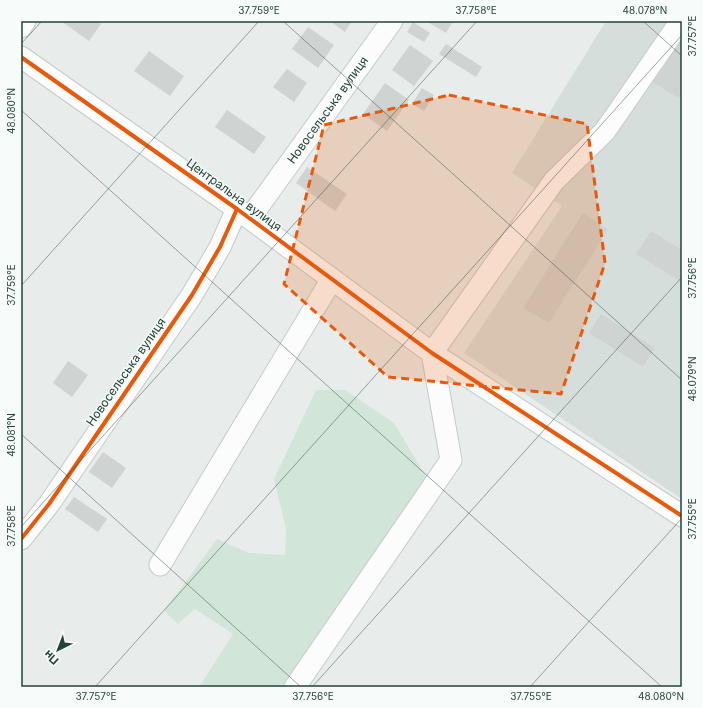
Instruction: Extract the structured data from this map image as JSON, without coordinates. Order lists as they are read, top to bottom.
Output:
{
  "streets": {
    "street": ["Новосельська вулиця", "Центральна вулиця"]
  },
  "crossings": [
    ["Новосельська вулиця", "Центральна вулиця"]
  ],
  "north": "bottom left",
  "coordinates": [
    "37.759°E",
    "37.758°E",
    "48.078°N",
    "37.757°E",
    "48.080°N",
    "37.756°E",
    "48.079°N",
    "48.081°N",
    "37.755°E"
  ]
}
